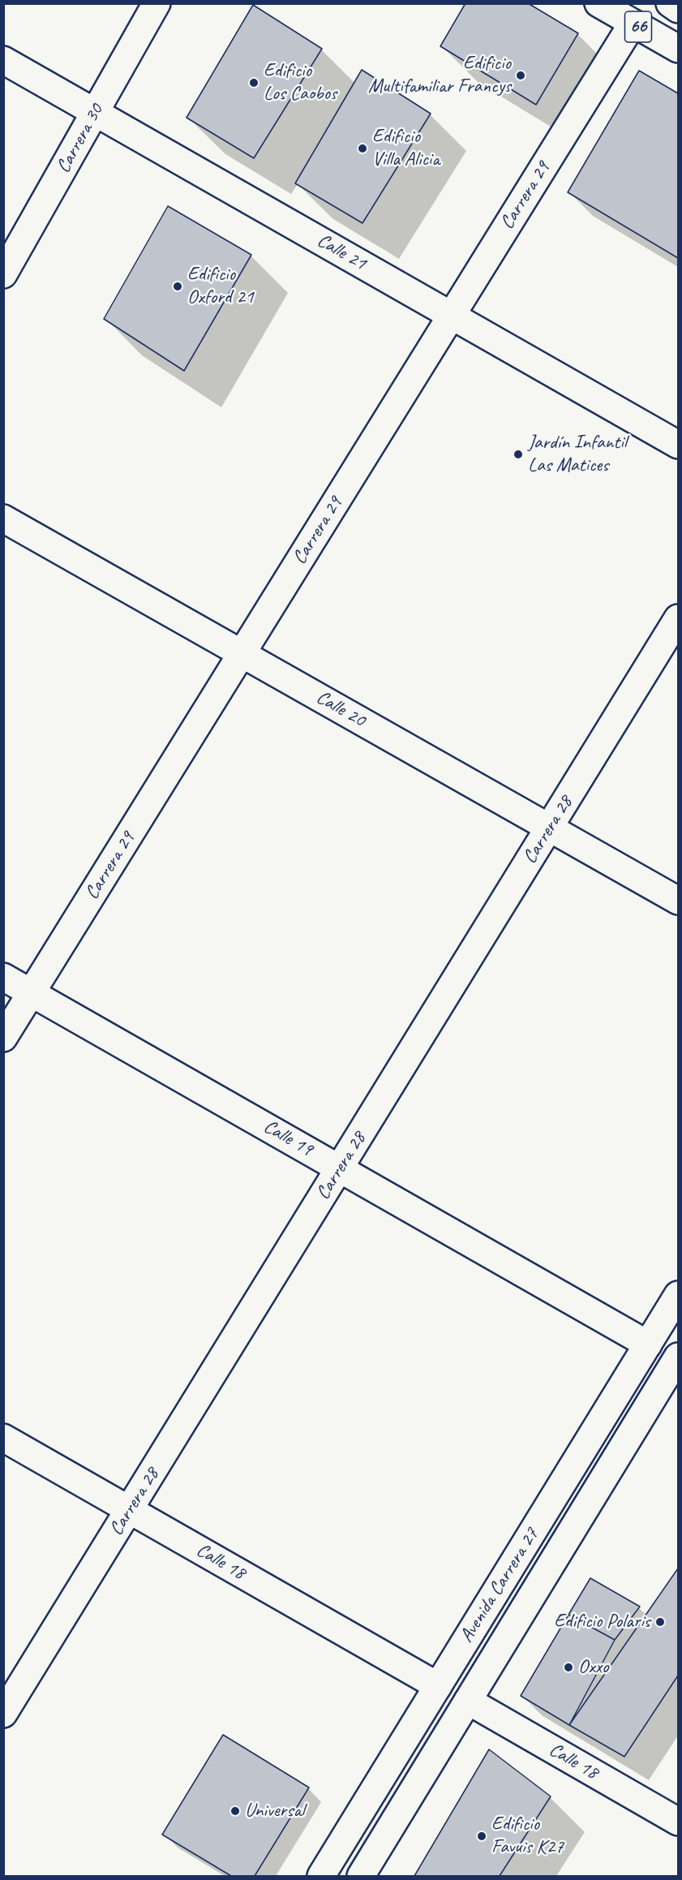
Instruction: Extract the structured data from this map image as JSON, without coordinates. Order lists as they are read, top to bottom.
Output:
{
  "streets": {
    "main road": [
      "66",
      "Carrera 30",
      "Carrera 29",
      "Calle 21",
      "Calle 20",
      "Carrera 28",
      "Calle 19",
      "Calle 18",
      "Avenida Carrera 27"
    ]
  },
  "crossings": [
    ["66", "Carrera 29"],
    ["Carrera 30", "Calle 21"],
    ["Carrera 29", "Calle 21"],
    ["Carrera 29", "Calle 20"],
    ["Carrera 29", "Calle 19"],
    ["Calle 20", "Carrera 28"],
    ["Carrera 28", "Calle 19"],
    ["Carrera 28", "Calle 18"],
    ["Calle 19", "Avenida Carrera 27"],
    ["Calle 18", "Avenida Carrera 27"]
  ],
  "places": [
    "Edificio Multifamiliar Francys",
    "Edificio Los Caobos",
    "Edificio Villa Alicia",
    "Edificio Oxford 21",
    "Jardín Infantil Las Matices",
    "Edificio Polaris",
    "Oxxo",
    "Universal",
    "Edificio Favuis K27"
  ]
}
